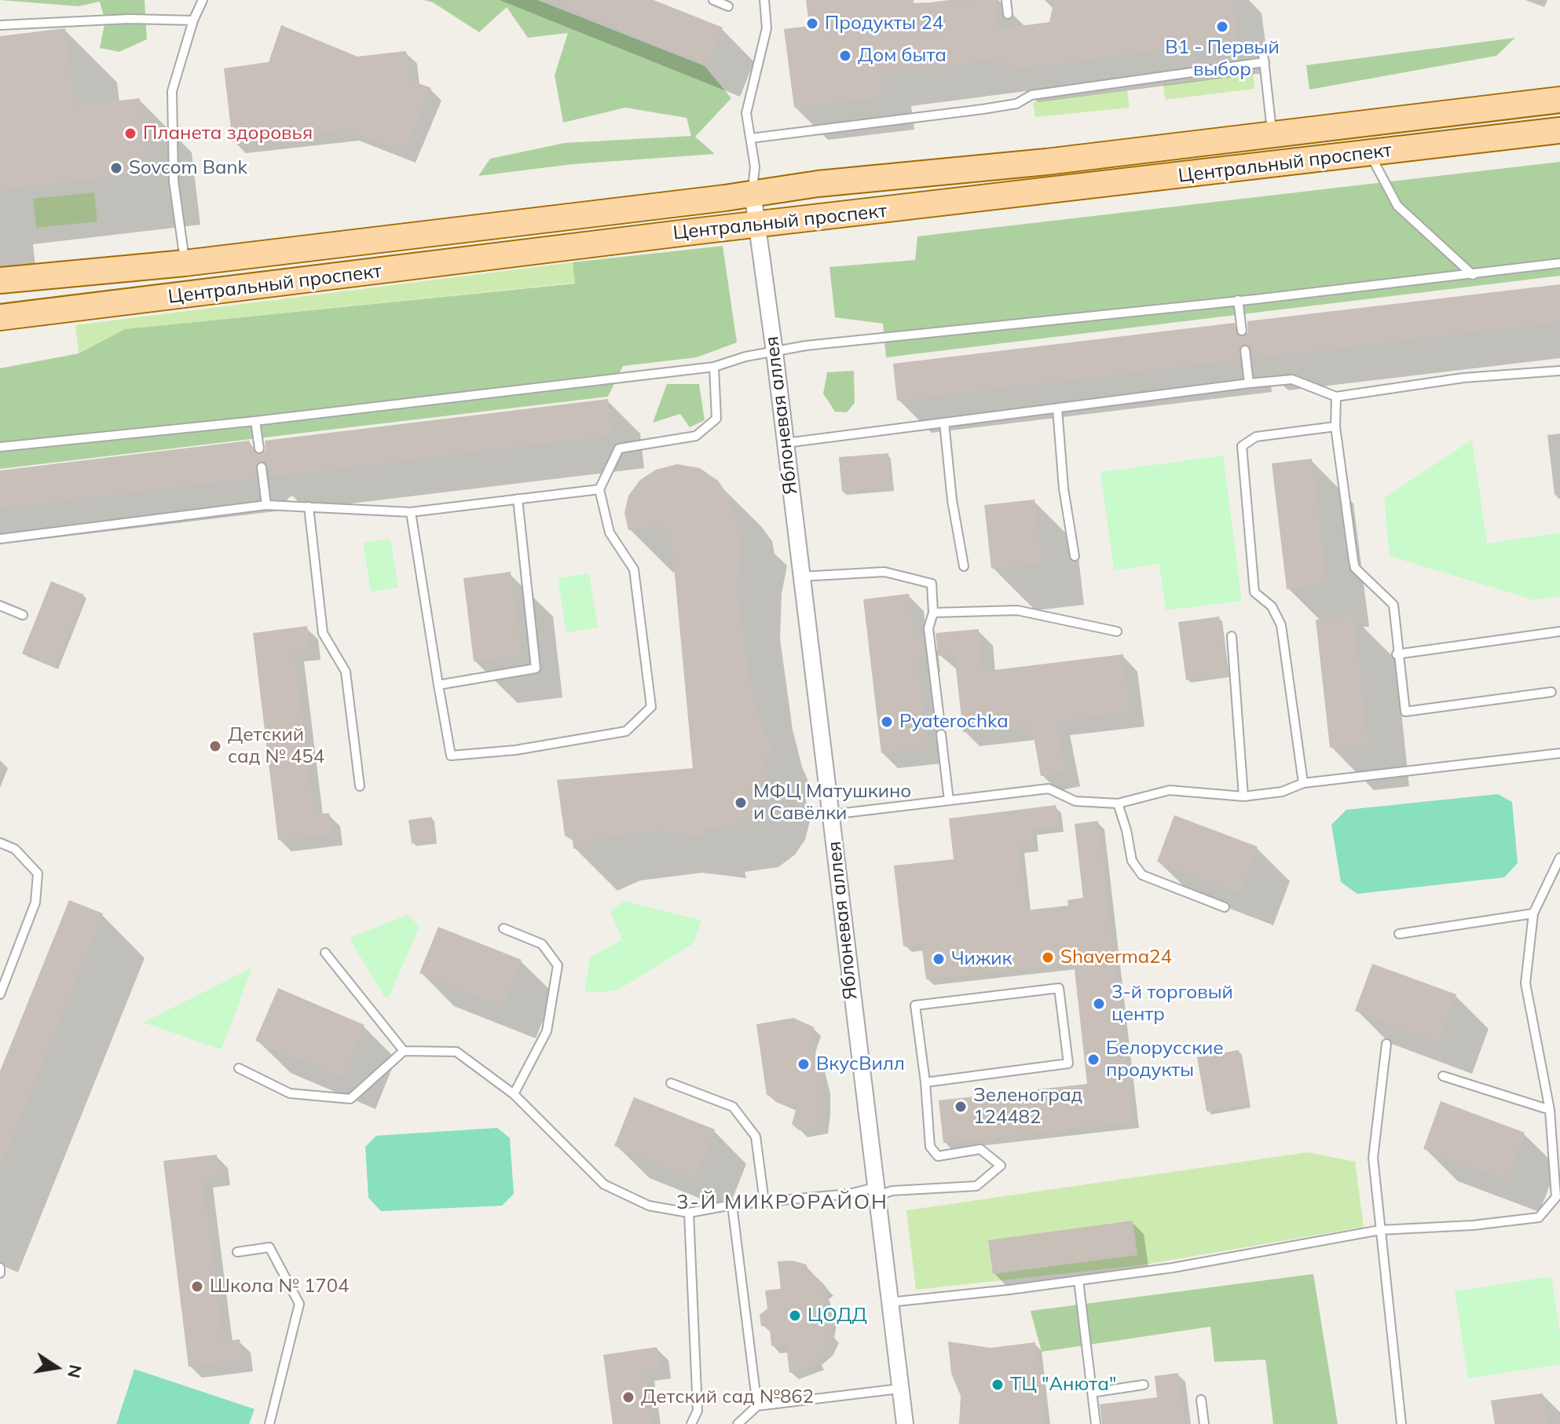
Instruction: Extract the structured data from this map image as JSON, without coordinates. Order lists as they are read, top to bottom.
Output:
{
  "streets": {
    "main road": ["Центральный проспект"],
    "street": ["Яблоневая аллея"]
  },
  "crossings": [
    ["Центральный проспект", "Яблоневая аллея"]
  ],
  "districts": ["3-Й МИКРОРАЙОН"],
  "places": [
    "Продукты 24",
    "В1 - Первый выбор",
    "Дом быта",
    "Планета здоровья",
    "Sovcom Bank",
    "Pyaterochka",
    "Детский сад № 454",
    "МФЦ Матушкино и Савёлки",
    "Shaverma24",
    "Чижик",
    "3-й торговый центр",
    "Белорусские продукты",
    "ВкусВилл",
    "Зеленоград 124482",
    "Школа № 1704",
    "ЦОДД",
    "ТЦ \"Анюта\"",
    "Детский сад №862"
  ],
  "north": "right"
}
